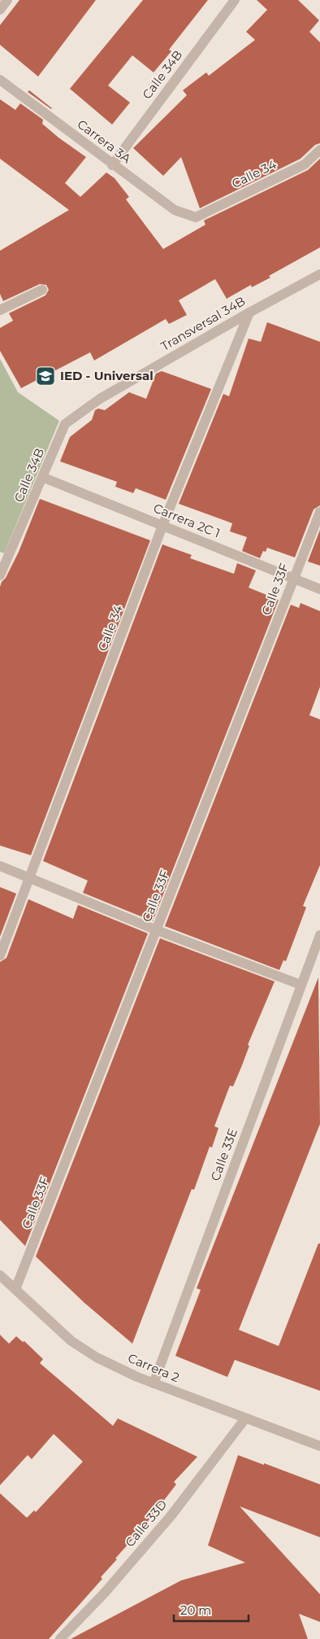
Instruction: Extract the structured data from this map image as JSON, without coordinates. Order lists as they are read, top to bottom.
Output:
{
  "streets": {
    "street": [
      "Calle 34B",
      "Carrera 3A",
      "Calle 34",
      "Transversal 34B",
      "Carrera 2C 1",
      "Calle 33F",
      "Calle 33E",
      "Carrera 2",
      "Calle 33D"
    ]
  },
  "crossings": [
    ["Calle 34B", "Carrera 3A"],
    ["Calle 34B", "Transversal 34B"],
    ["Calle 34B", "Carrera 2C 1"],
    ["Carrera 3A", "Calle 34"],
    ["Calle 34", "Transversal 34B"],
    ["Calle 34", "Carrera 2C 1"],
    ["Carrera 2C 1", "Calle 33F"],
    ["Calle 33F", "Carrera 2"],
    ["Calle 33E", "Carrera 2"],
    ["Carrera 2", "Calle 33D"]
  ],
  "places": {
    "school or university": ["IED - Universal"]
  },
  "scale_bar": "20 m"
}
